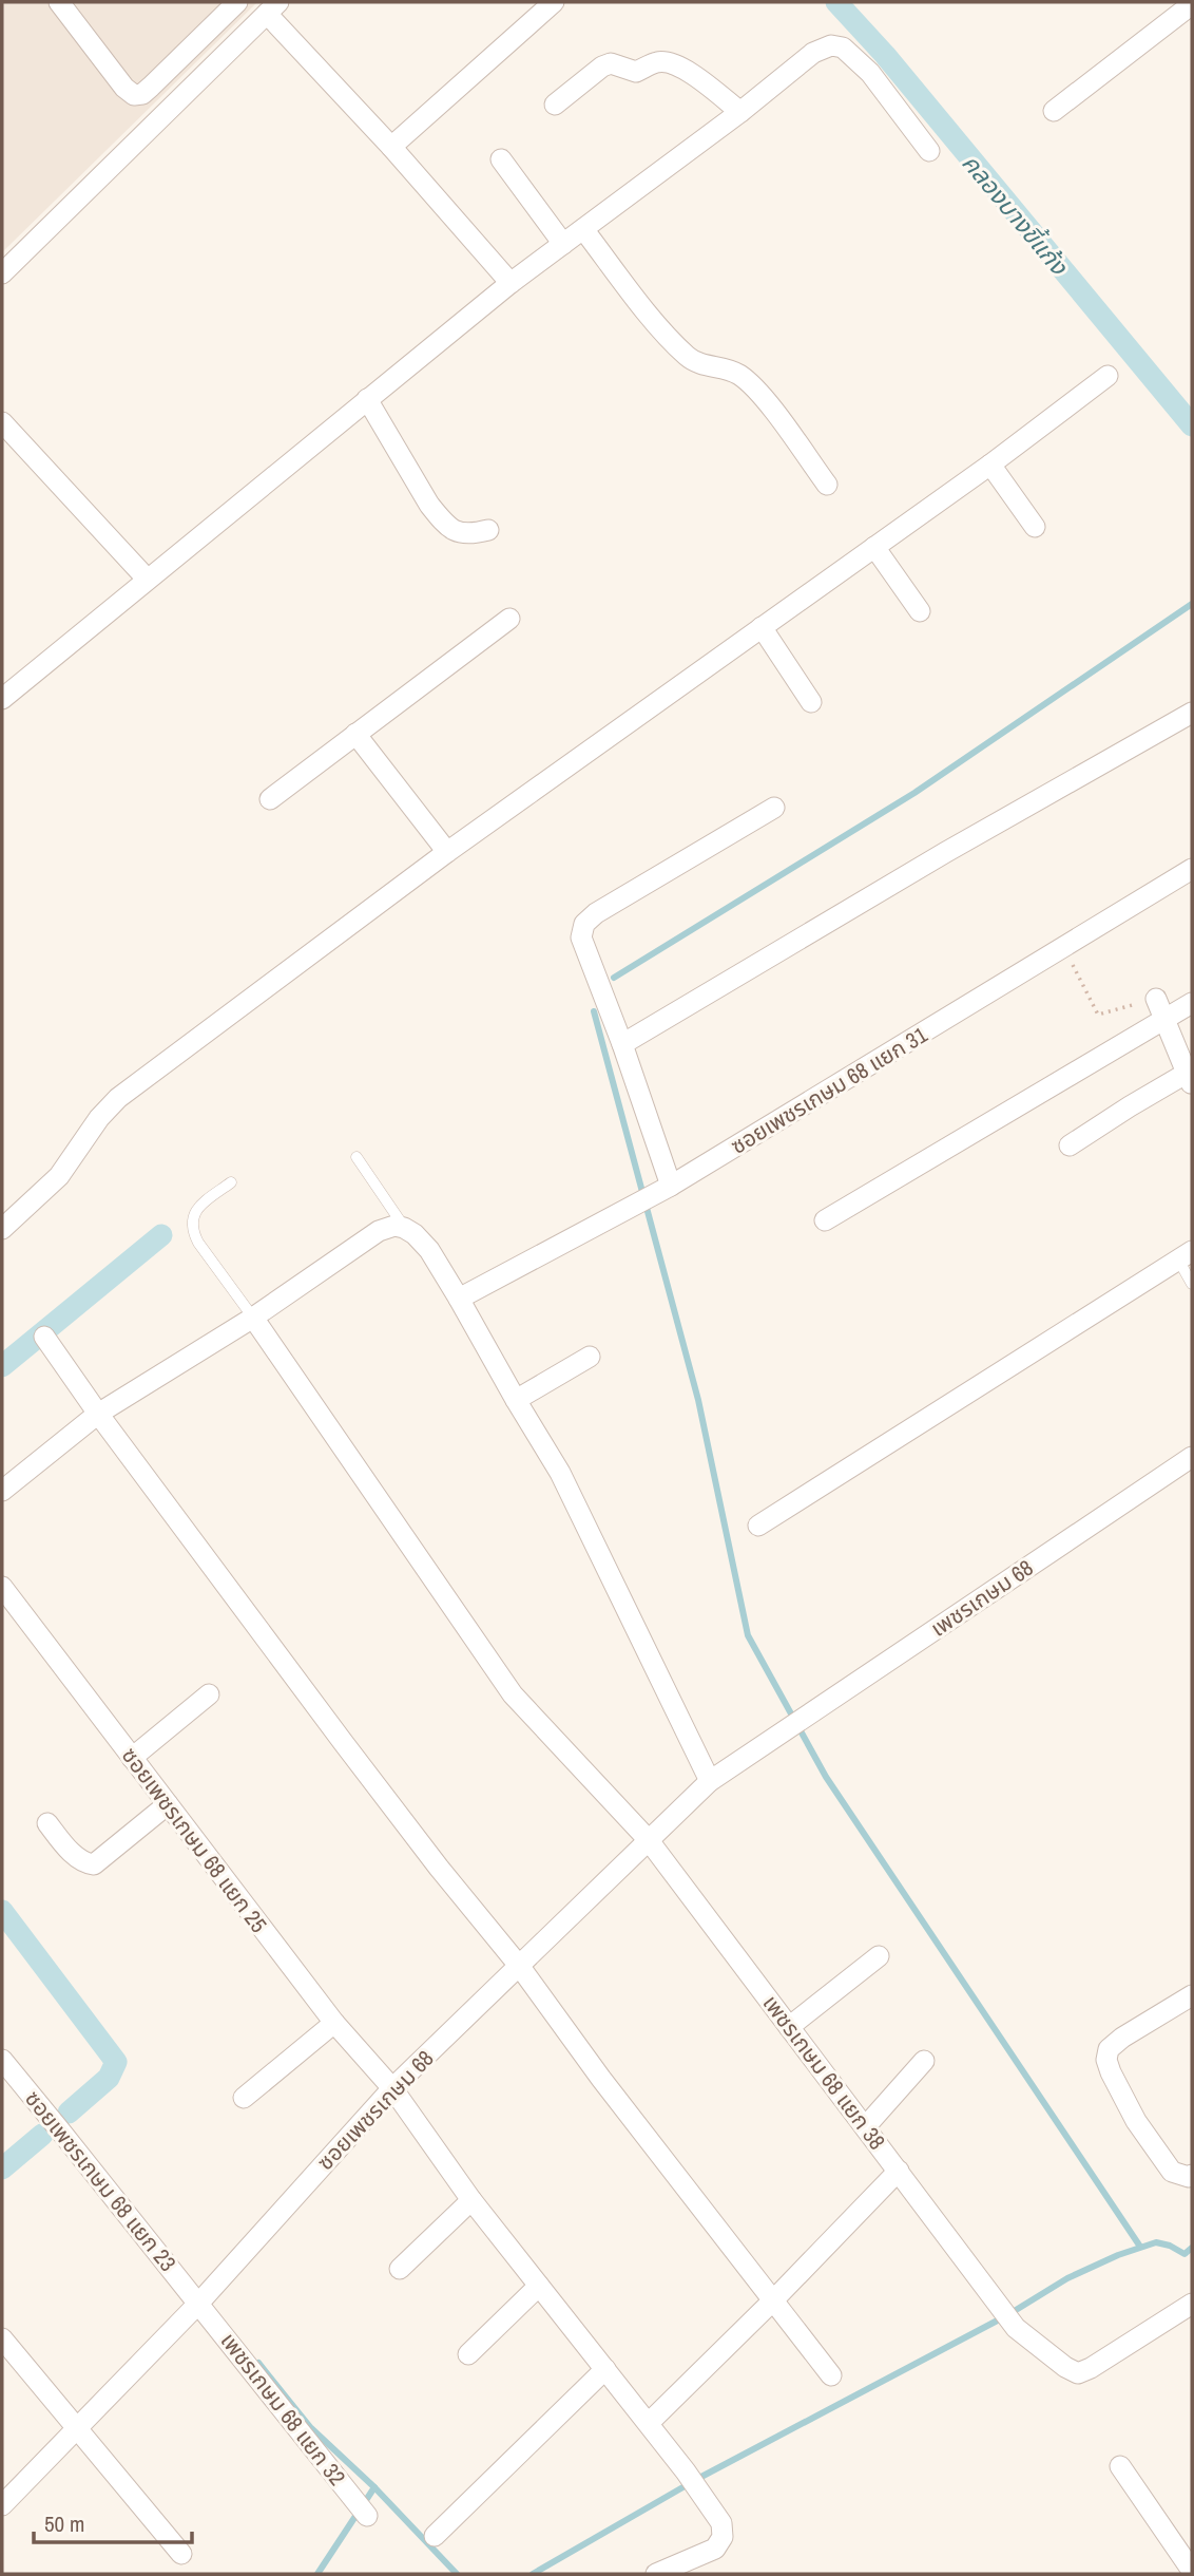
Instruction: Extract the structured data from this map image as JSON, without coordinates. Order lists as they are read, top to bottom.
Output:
{
  "streets": {
    "street": [
      "ซอยเพชรเกษม 68 แยก 31",
      "เพชรเกษม 68",
      "ซอยเพชรเกษม 68 แยก 25",
      "เพชรเกษม 68 แยก 38",
      "ซอยเพชรเกษม 68",
      "ซอยเพชรเกษม 68 แยก 23",
      "เพชรเกษม 68 แยก 32"
    ]
  },
  "crossings": [
    ["เพชรเกษม 68", "ซอยเพชรเกษม 68"],
    ["ซอยเพชรเกษม 68 แยก 25", "ซอยเพชรเกษม 68"],
    ["เพชรเกษม 68 แยก 38", "ซอยเพชรเกษม 68"],
    ["ซอยเพชรเกษม 68", "ซอยเพชรเกษม 68 แยก 23"],
    ["ซอยเพชรเกษม 68", "เพชรเกษม 68 แยก 32"],
    ["ซอยเพชรเกษม 68 แยก 23", "เพชรเกษม 68 แยก 32"]
  ],
  "water": ["คลองบางขี้แก้ง"],
  "scale_bar": "50 m"
}
